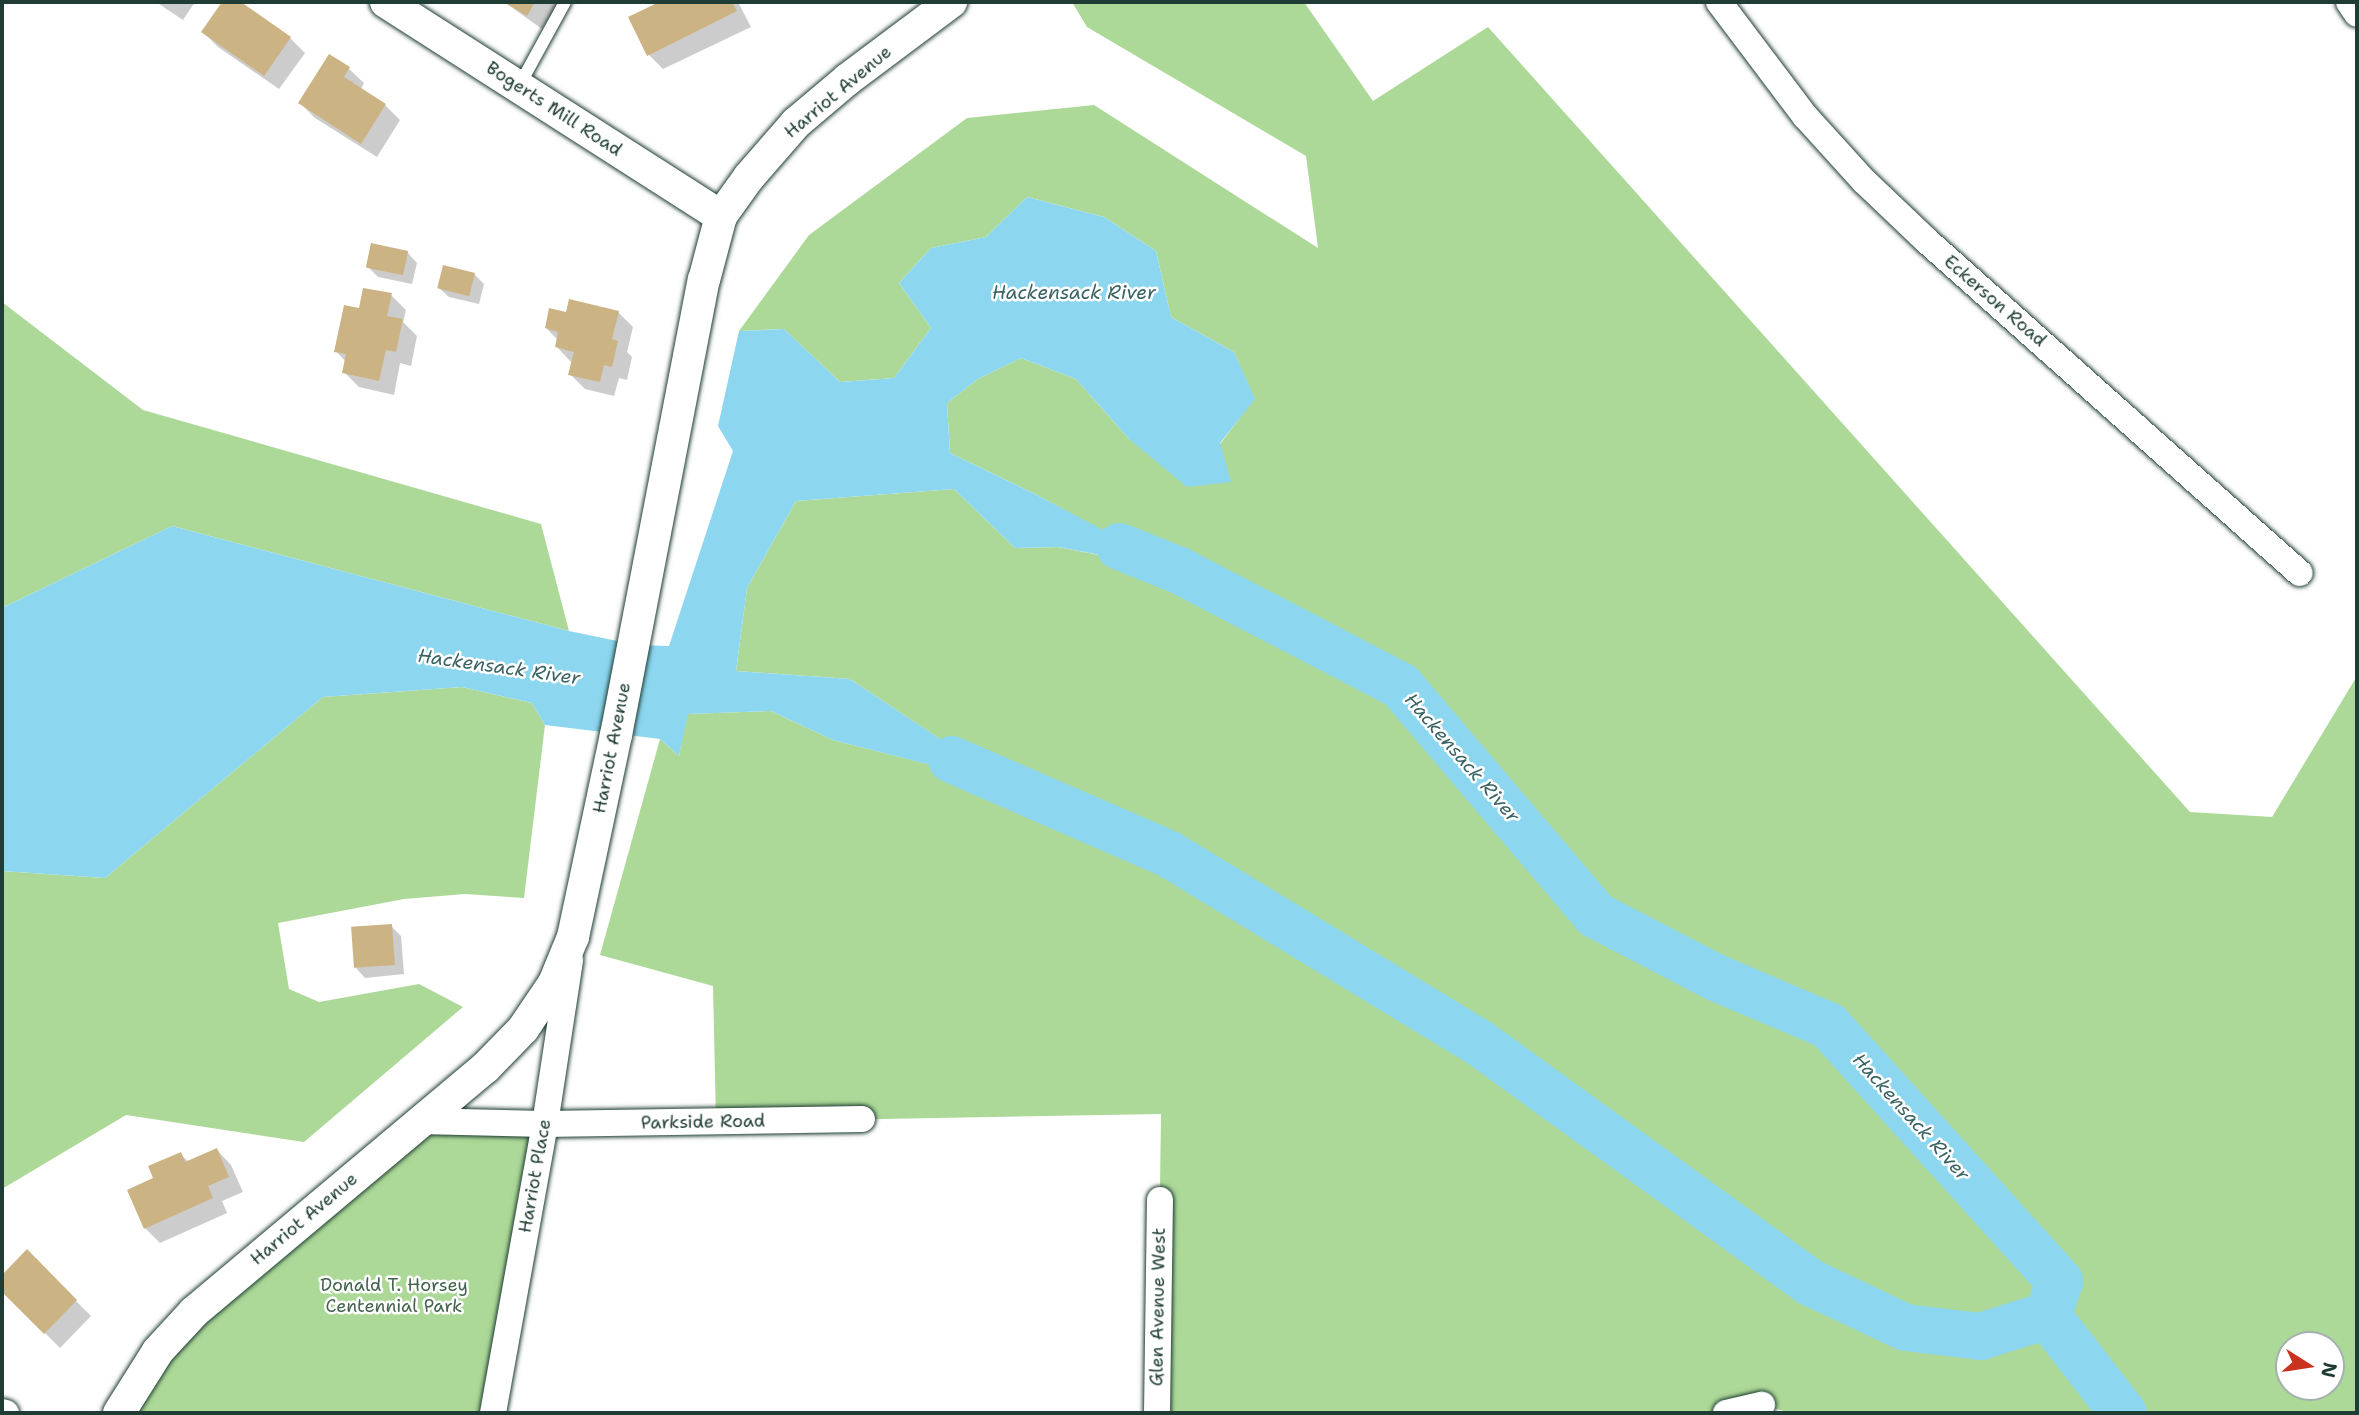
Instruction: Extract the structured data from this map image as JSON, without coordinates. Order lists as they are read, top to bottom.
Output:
{
  "streets": {
    "street": [
      "Harriot Avenue",
      "Bogerts Mill Road",
      "Eckerson Road",
      "Parkside Road",
      "Harriot Place",
      "Glen Avenue West"
    ]
  },
  "crossings": [
    ["Harriot Avenue", "Bogerts Mill Road"],
    ["Harriot Avenue", "Parkside Road"],
    ["Harriot Avenue", "Harriot Place"],
    ["Parkside Road", "Harriot Place"]
  ],
  "water": ["Hackensack River"],
  "parks": ["Donald T. Horsey Centennial Park"],
  "north": "right"
}
